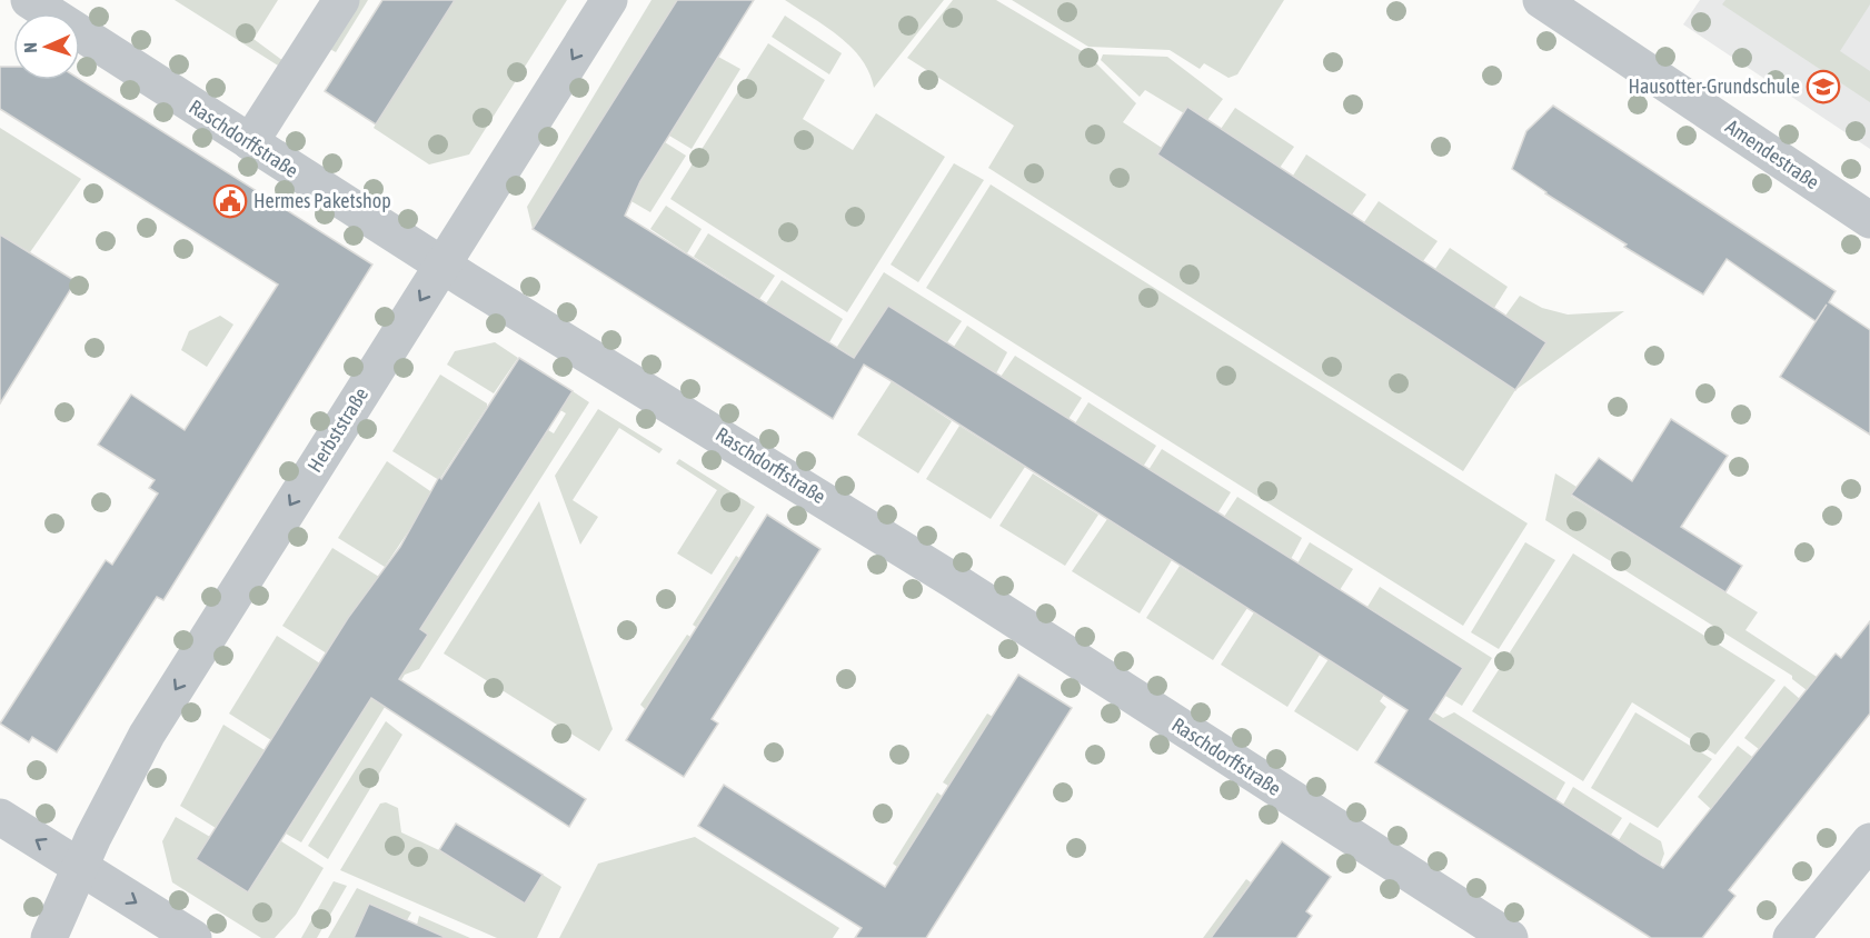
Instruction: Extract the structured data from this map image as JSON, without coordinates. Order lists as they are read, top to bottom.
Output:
{
  "streets": {
    "street": ["Raschdorffstraße", "Amendestraße", "Herbststraße"]
  },
  "crossings": [
    ["Raschdorffstraße", "Herbststraße"]
  ],
  "one_way": ["Herbststraße"],
  "places": {
    "school or university": ["Hausotter-Grundschule"],
    "public building": ["Hermes Paketshop"]
  },
  "north": "left"
}
